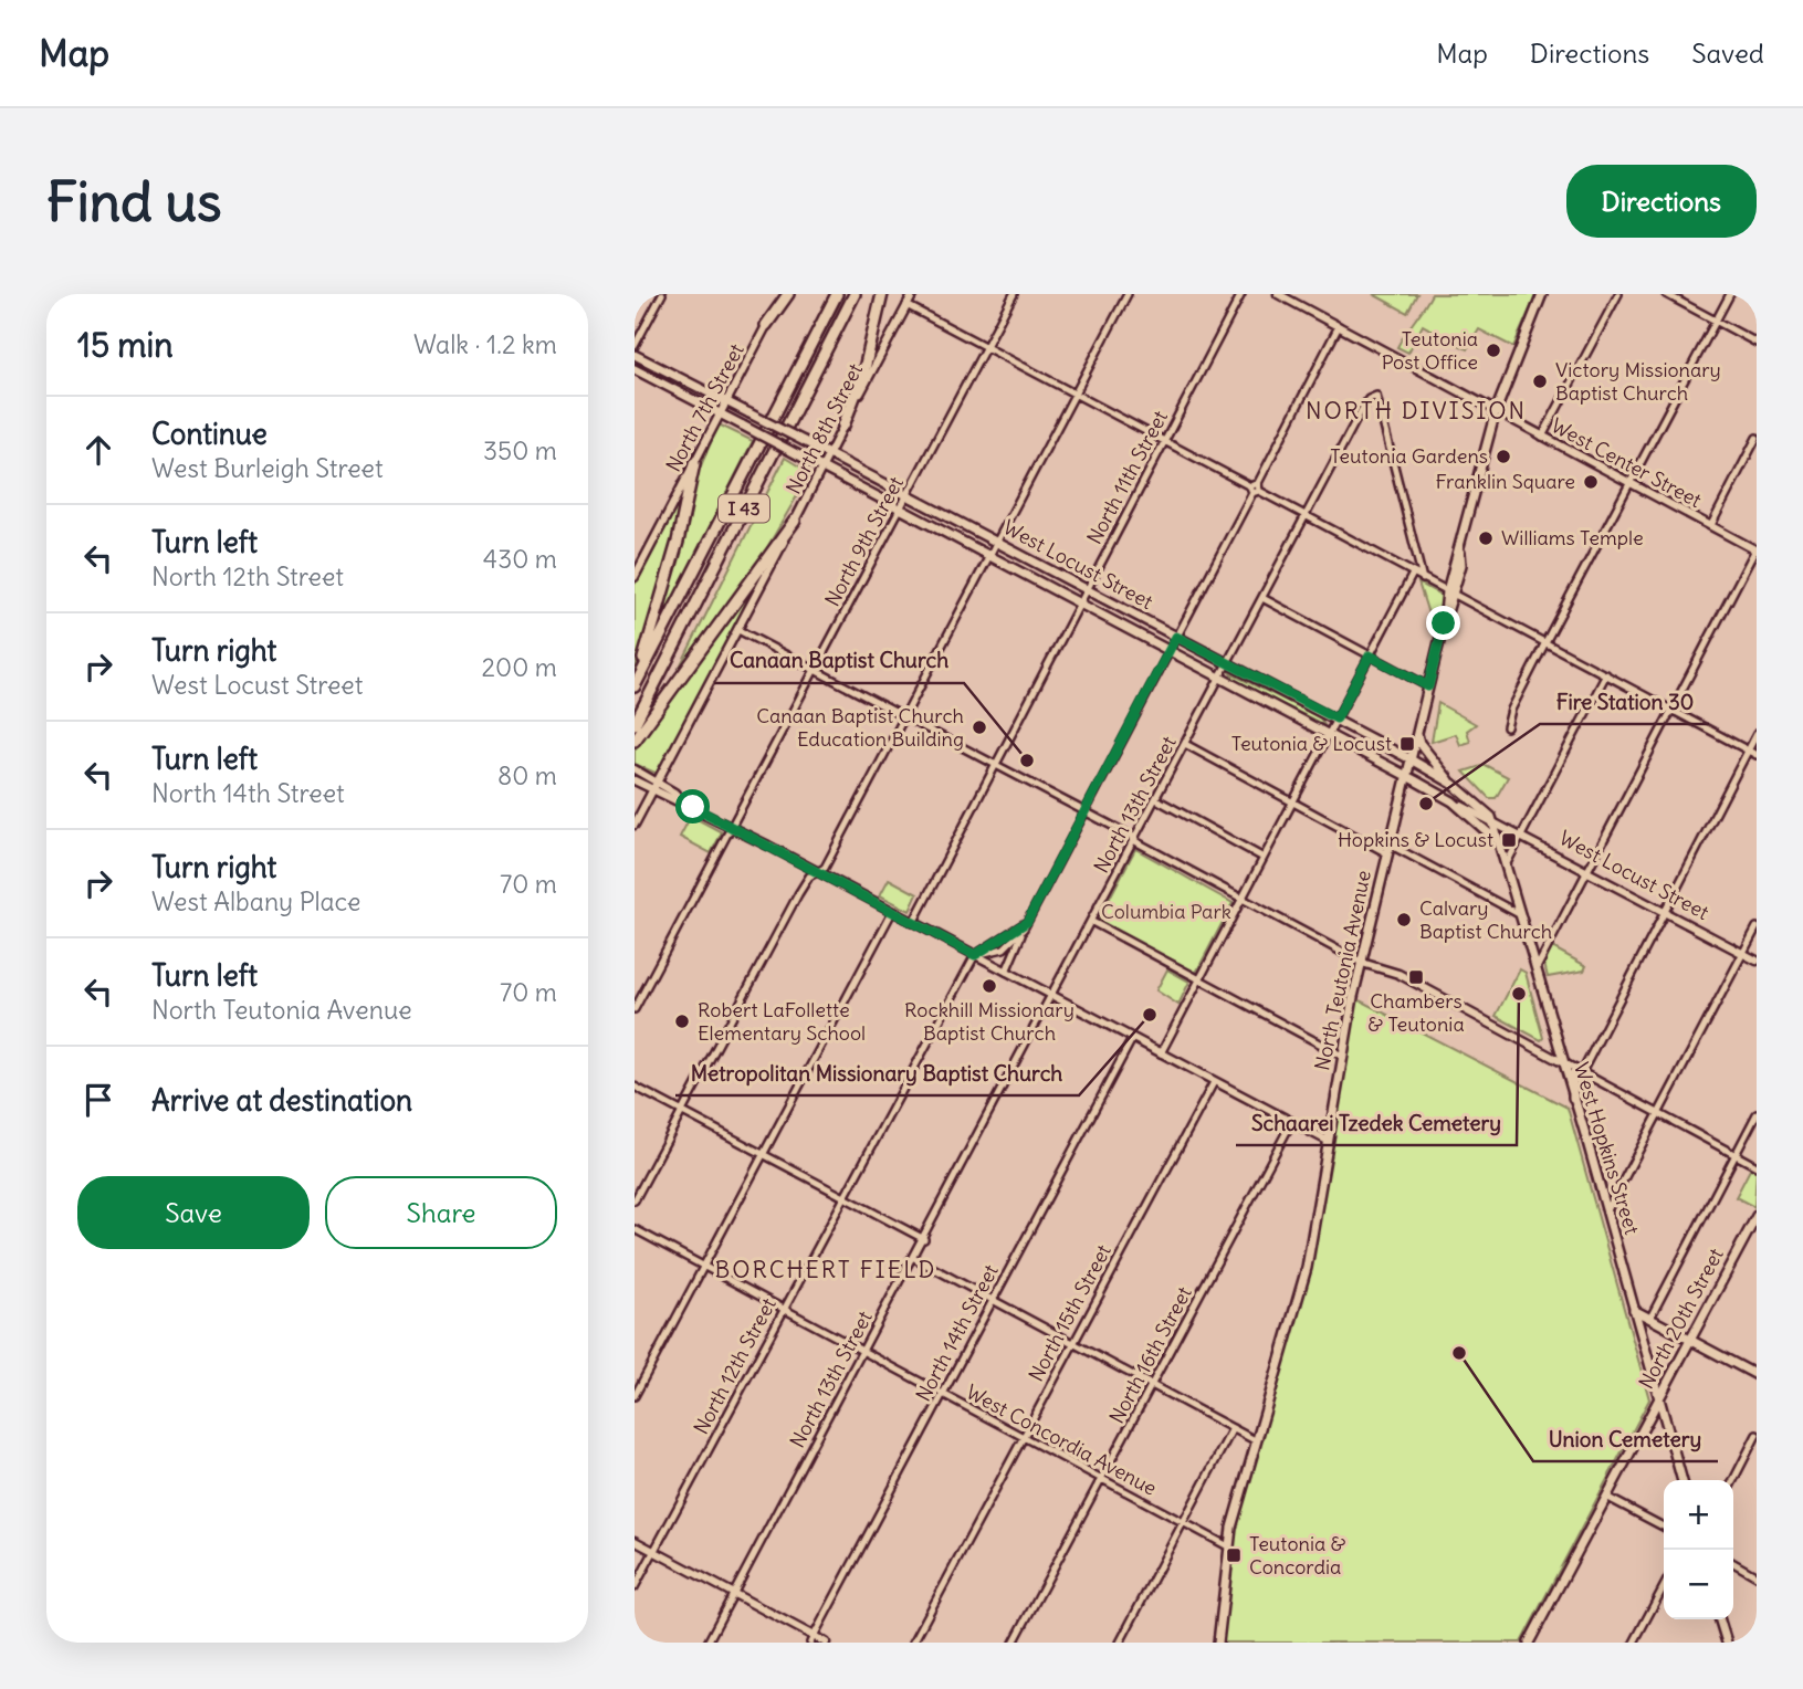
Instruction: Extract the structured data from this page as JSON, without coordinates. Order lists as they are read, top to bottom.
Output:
{
  "streets": {
    "highway": ["I 43"],
    "main road": [
      "West Locust Street",
      "North Teutonia Avenue",
      "West Hopkins Street",
      "North 20th Street"
    ],
    "street": [
      "North 7th Street",
      "North 8th Street",
      "West Center Street",
      "North 11th Street",
      "North 9th Street",
      "North 13th Street",
      "North 15th Street",
      "North 14th Street",
      "North 16th Street",
      "North 12th Street",
      "West Concordia Avenue"
    ]
  },
  "crossings": [
    ["North 7th Street", "West Locust Street"],
    ["North 8th Street", "West Locust Street"],
    ["West Center Street", "North Teutonia Avenue"],
    ["North 11th Street", "West Locust Street"],
    ["North 9th Street", "West Locust Street"],
    ["West Locust Street", "North 13th Street"],
    ["West Locust Street", "North Teutonia Avenue"],
    ["West Locust Street", "West Hopkins Street"],
    ["West Locust Street", "North 12th Street"],
    ["North 13th Street", "West Concordia Avenue"],
    ["North Teutonia Avenue", "West Concordia Avenue"],
    ["West Hopkins Street", "North 20th Street"],
    ["North 15th Street", "West Concordia Avenue"],
    ["North 14th Street", "West Concordia Avenue"],
    ["North 16th Street", "West Concordia Avenue"],
    ["North 12th Street", "West Concordia Avenue"]
  ],
  "districts": ["NORTH DIVISION", "BORCHERT FIELD"],
  "parks": ["Columbia Park"],
  "places": {
    "other": [
      "Teutonia Post Office",
      "Victory Missionary Baptist Church",
      "Teutonia Gardens",
      "Franklin Square",
      "Williams Temple",
      "Canaan Baptist Church Education Building",
      "Canaan Baptist Church",
      "Fire Station 30",
      "Calvary Baptist Church",
      "Rockhill Missionary Baptist Church",
      "Schaarei Tzedek Cemetery",
      "Metropolitan Missionary Baptist Church",
      "Robert LaFollette Elementary School",
      "Union Cemetery"
    ],
    "transit": [
      "Teutonia & Locust",
      "Hopkins & Locust",
      "Chambers & Teutonia",
      "Teutonia & Concordia"
    ]
  },
  "page": {
    "header": "Map",
    "nav": ["Map", "Directions", "Saved"],
    "buttons": [
      "Directions",
      ["Save", "Share"]
    ],
    "title": "Find us",
    "heading": ["15 min", "Walk · 1.2 km"],
    "list": [
      ["Continue", "West Burleigh Street", "350 m"],
      ["Turn left", "North 12th Street", "430 m"],
      ["Turn right", "West Locust Street", "200 m"],
      ["Turn left", "North 14th Street", "80 m"],
      ["Turn right", "West Albany Place", "70 m"],
      ["Turn left", "North Teutonia Avenue", "70 m"],
      "Arrive at destination"
    ],
    "map_buttons": ["+", "−"]
  }
}
